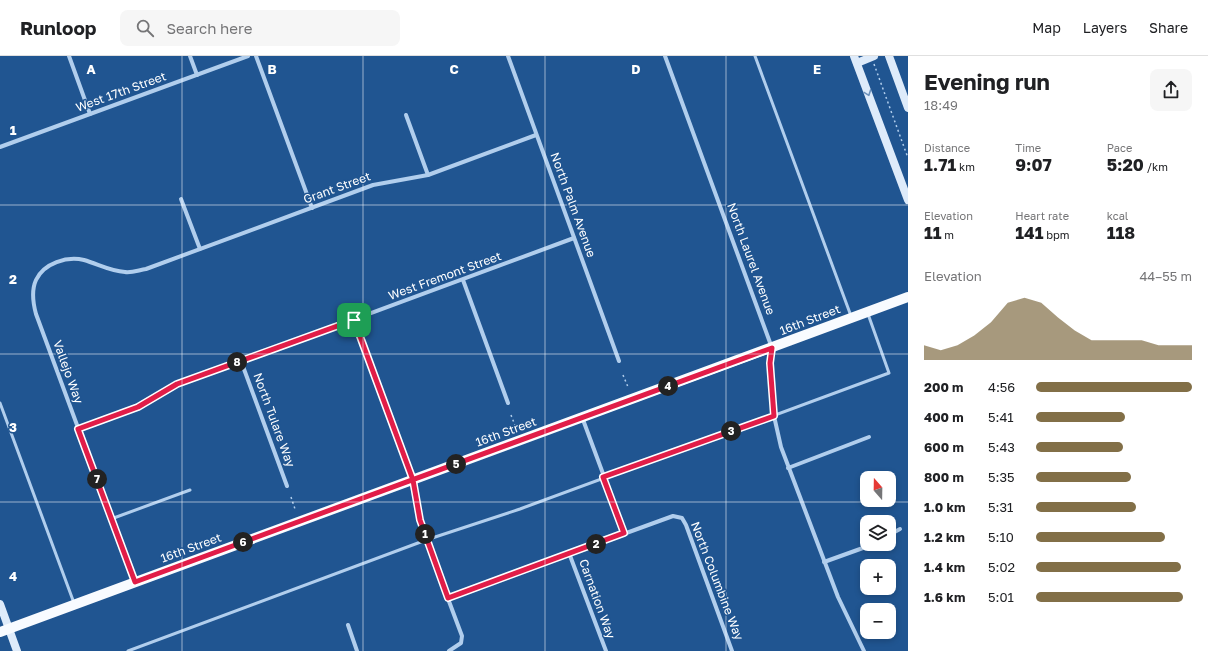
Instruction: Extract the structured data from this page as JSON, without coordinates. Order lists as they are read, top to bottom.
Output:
{
  "streets": {
    "main road": ["16th Street"],
    "street": [
      "West 17th Street",
      "Grant Street",
      "North Palm Avenue",
      "North Laurel Avenue",
      "West Fremont Street",
      "Vallejo Way",
      "North Tulare Way",
      "North Columbine Way",
      "Carnation Way"
    ]
  },
  "crossings": [
    ["Grant Street", "North Palm Avenue"],
    ["Grant Street", "Vallejo Way"],
    ["North Palm Avenue", "West Fremont Street"],
    ["North Laurel Avenue", "16th Street"],
    ["West Fremont Street", "Vallejo Way"],
    ["West Fremont Street", "North Tulare Way"],
    ["16th Street", "Vallejo Way"]
  ],
  "north": "top",
  "page": {
    "header": "Runloop",
    "search": "Search here",
    "nav": ["Map", "Layers", "Share"],
    "heading": ["Evening run", "18:49"],
    "stats": [
      ["Distance", "1.71 km"],
      ["Time", "9:07"],
      ["Pace", "5:20 /km"],
      ["Elevation", "11 m"],
      ["Heart rate", "141 bpm"],
      ["kcal", "118"]
    ],
    "chart": ["Elevation", "44–55 m"],
    "pins": [
      "8",
      "4",
      "3",
      "5",
      "7",
      "1",
      "6",
      "2"
    ],
    "list": [
      {
        "name": "200 m",
        "note": "4:56"
      },
      {
        "name": "400 m",
        "note": "5:41"
      },
      {
        "name": "600 m",
        "note": "5:43"
      },
      {
        "name": "800 m",
        "note": "5:35"
      },
      {
        "name": "1.0 km",
        "note": "5:31"
      },
      {
        "name": "1.2 km",
        "note": "5:10"
      },
      {
        "name": "1.4 km",
        "note": "5:02"
      },
      {
        "name": "1.6 km",
        "note": "5:01"
      }
    ],
    "map_buttons": ["+", "−"]
  },
  "grid": {
    "columns": [
      "A",
      "B",
      "C",
      "D",
      "E"
    ],
    "rows": [
      "1",
      "2",
      "3",
      "4"
    ]
  }
}
